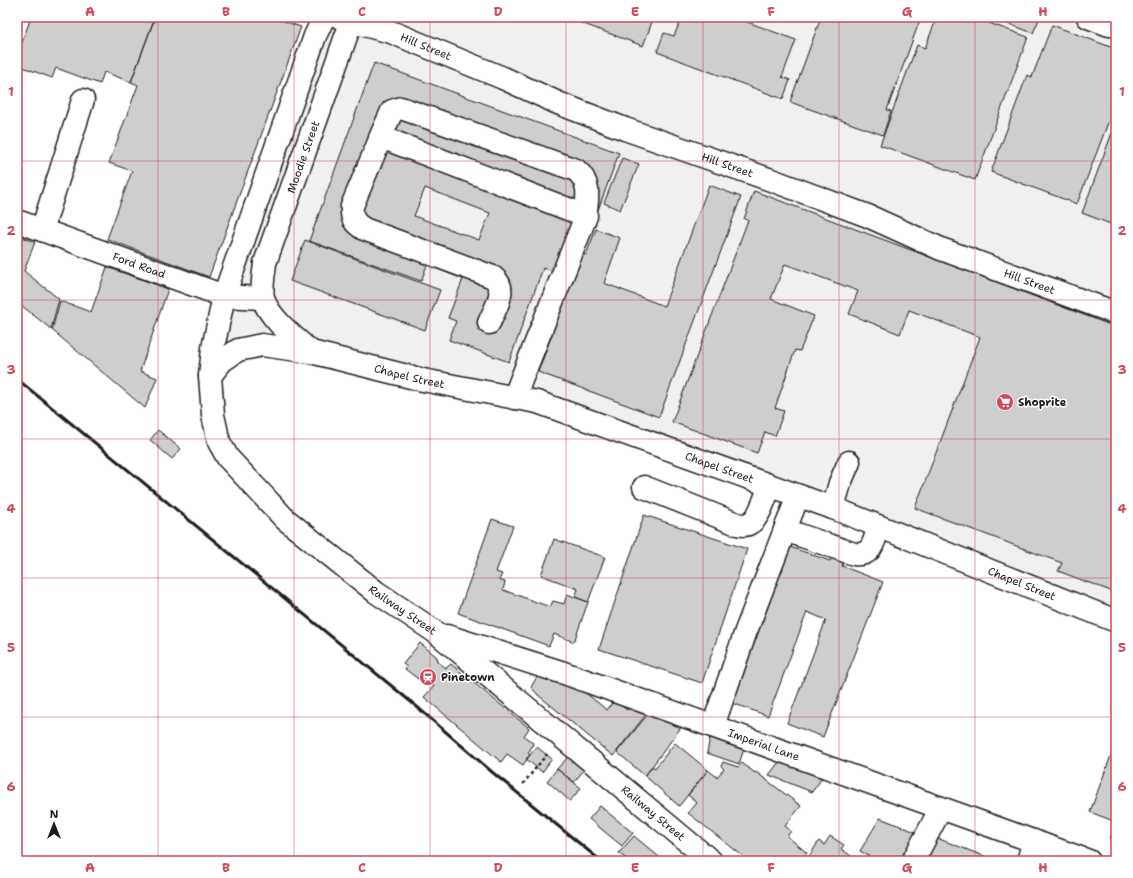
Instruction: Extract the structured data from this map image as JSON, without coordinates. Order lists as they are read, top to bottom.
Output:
{
  "streets": {
    "street": [
      "Hill Street",
      "Moodie Street",
      "Ford Road",
      "Chapel Street",
      "Railway Street",
      "Imperial Lane"
    ]
  },
  "crossings": [
    ["Hill Street", "Moodie Street"],
    ["Moodie Street", "Ford Road"],
    ["Moodie Street", "Chapel Street"],
    ["Ford Road", "Chapel Street"],
    ["Ford Road", "Railway Street"],
    ["Chapel Street", "Railway Street"],
    ["Railway Street", "Imperial Lane"]
  ],
  "places": {
    "supermarket": ["Shoprite"],
    "station": ["Pinetown"]
  },
  "north": "top",
  "grid": {
    "columns": [
      "A",
      "B",
      "C",
      "D",
      "E",
      "F",
      "G",
      "H"
    ],
    "rows": [
      "1",
      "2",
      "3",
      "4",
      "5",
      "6"
    ]
  }
}
